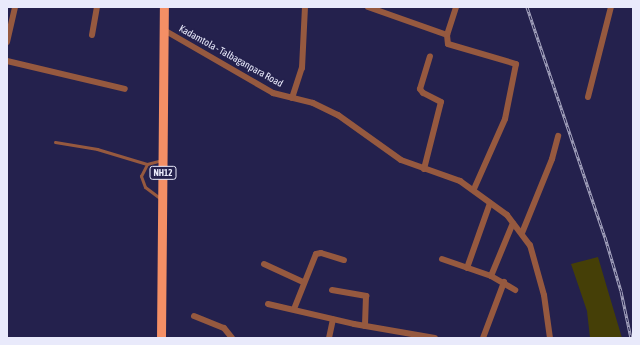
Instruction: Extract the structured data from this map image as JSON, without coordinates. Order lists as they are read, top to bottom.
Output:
{
  "streets": {
    "main road": ["NH12"],
    "street": ["Kadamtola - Talbaganpara Road"]
  },
  "crossings": [
    ["Kadamtola - Talbaganpara Road", "NH12"]
  ]
}
